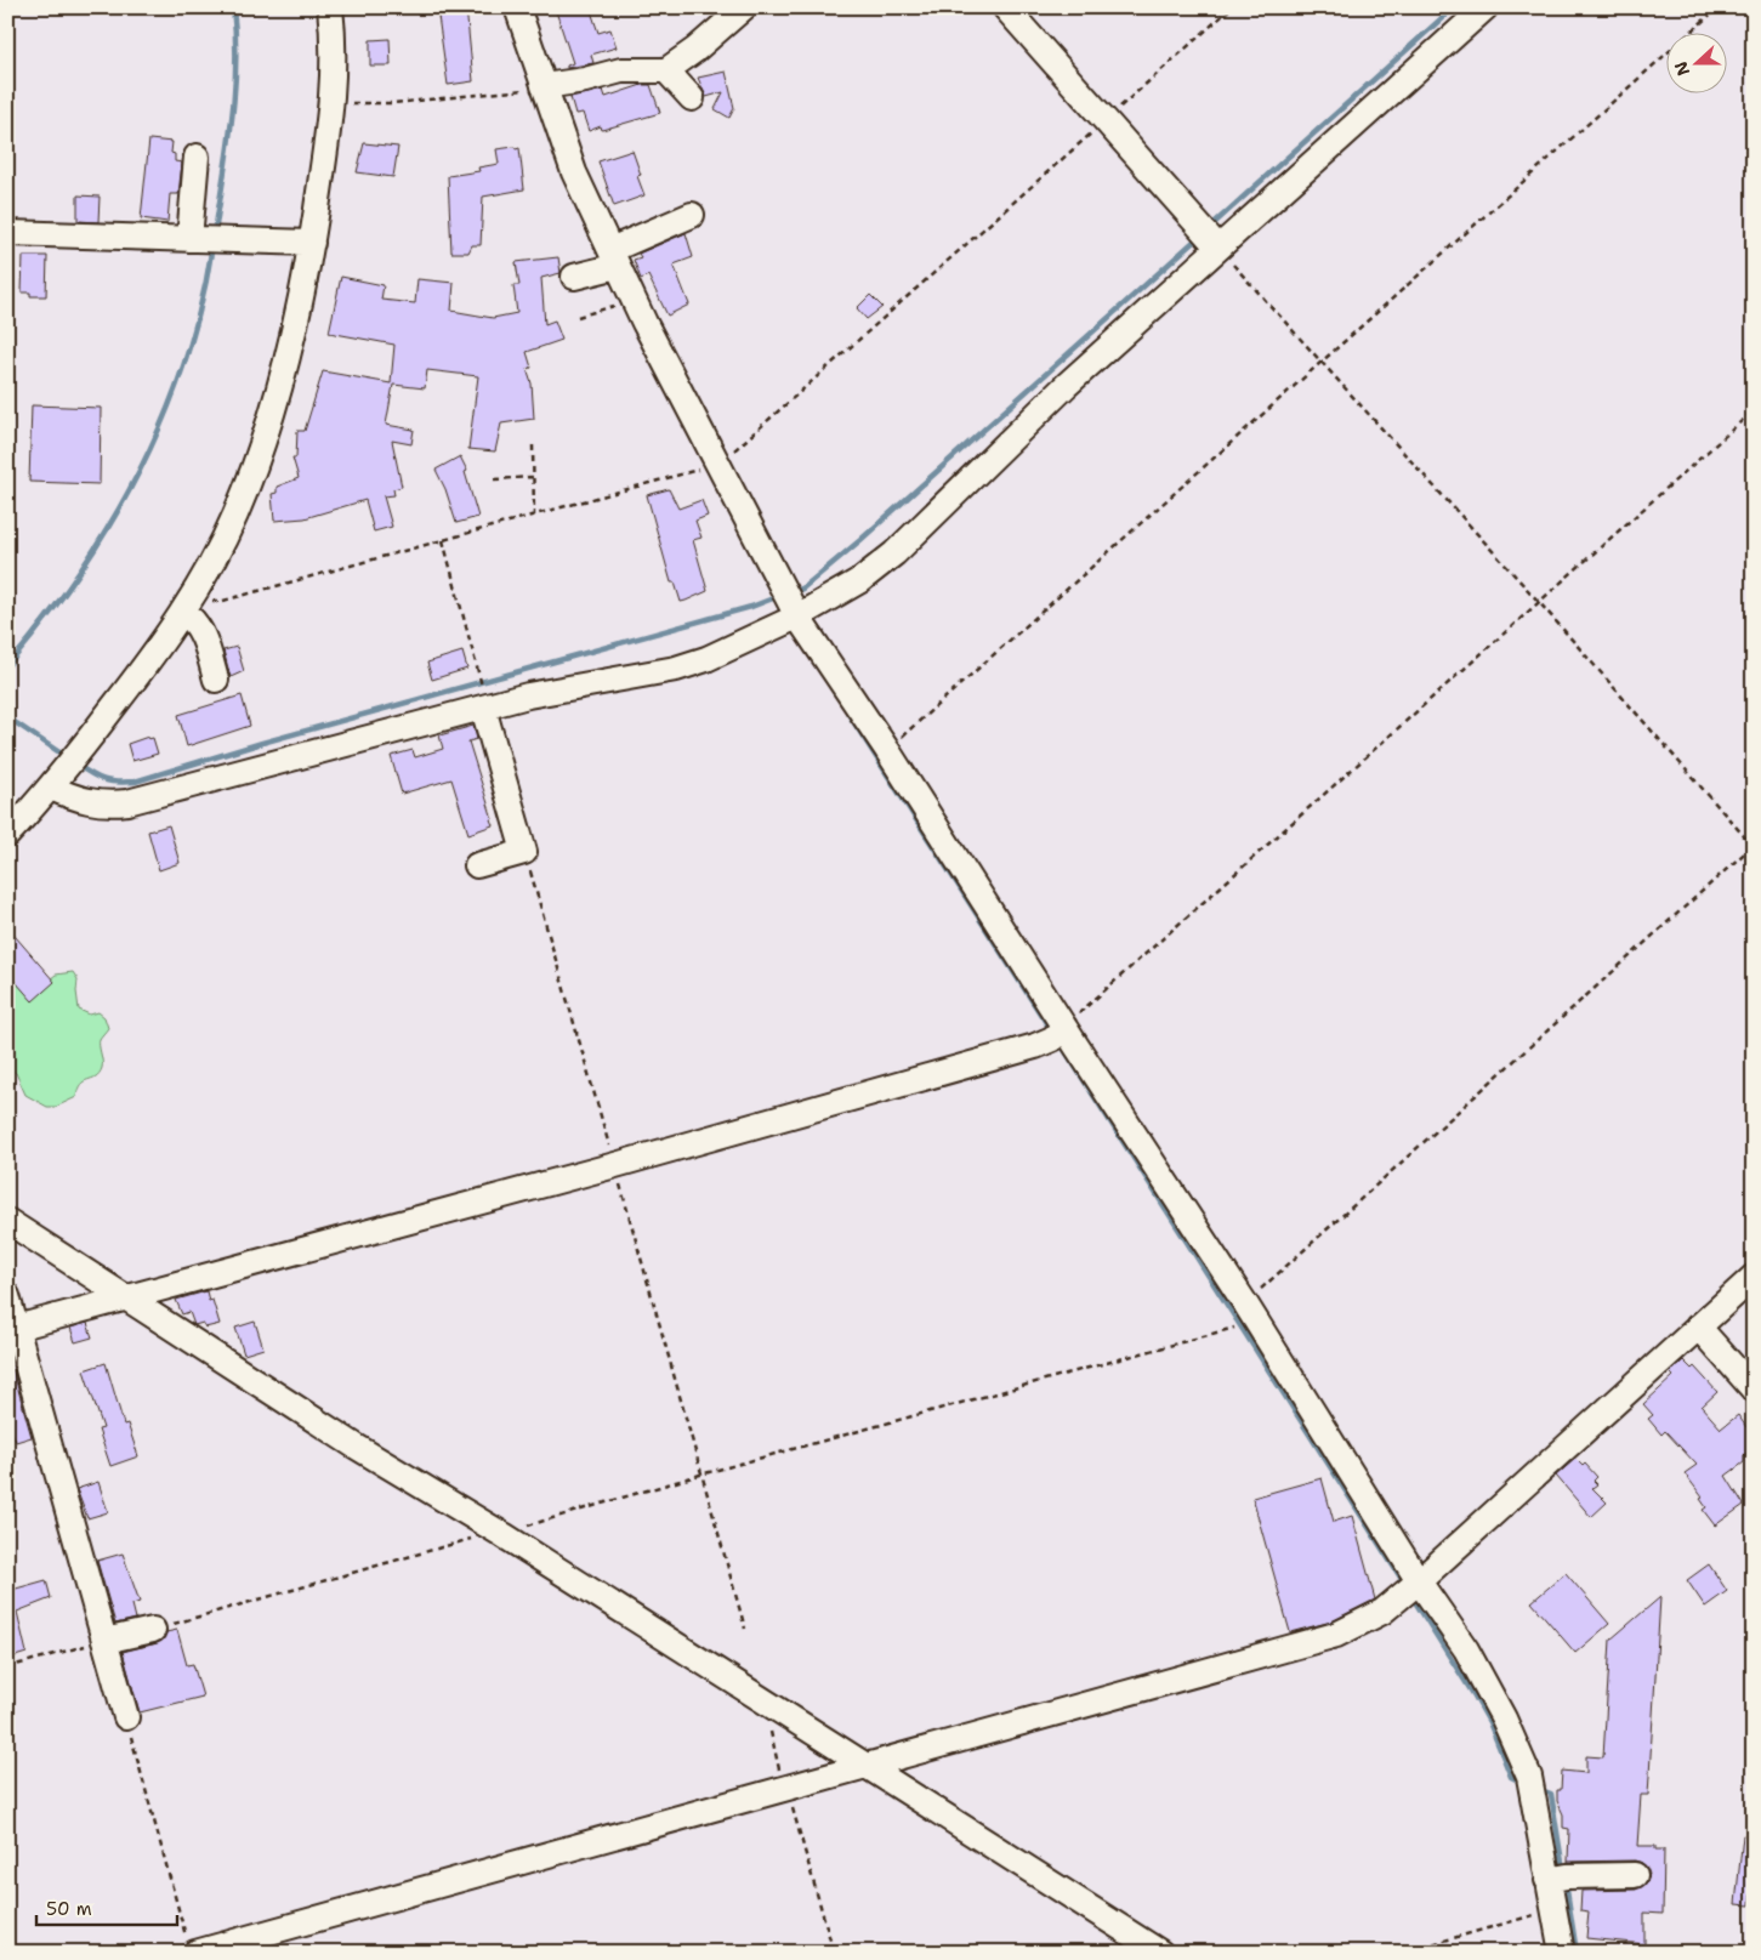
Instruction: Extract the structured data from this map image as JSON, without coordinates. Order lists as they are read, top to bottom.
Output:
{
  "scale_bar": "50 m",
  "north": "left"
}
